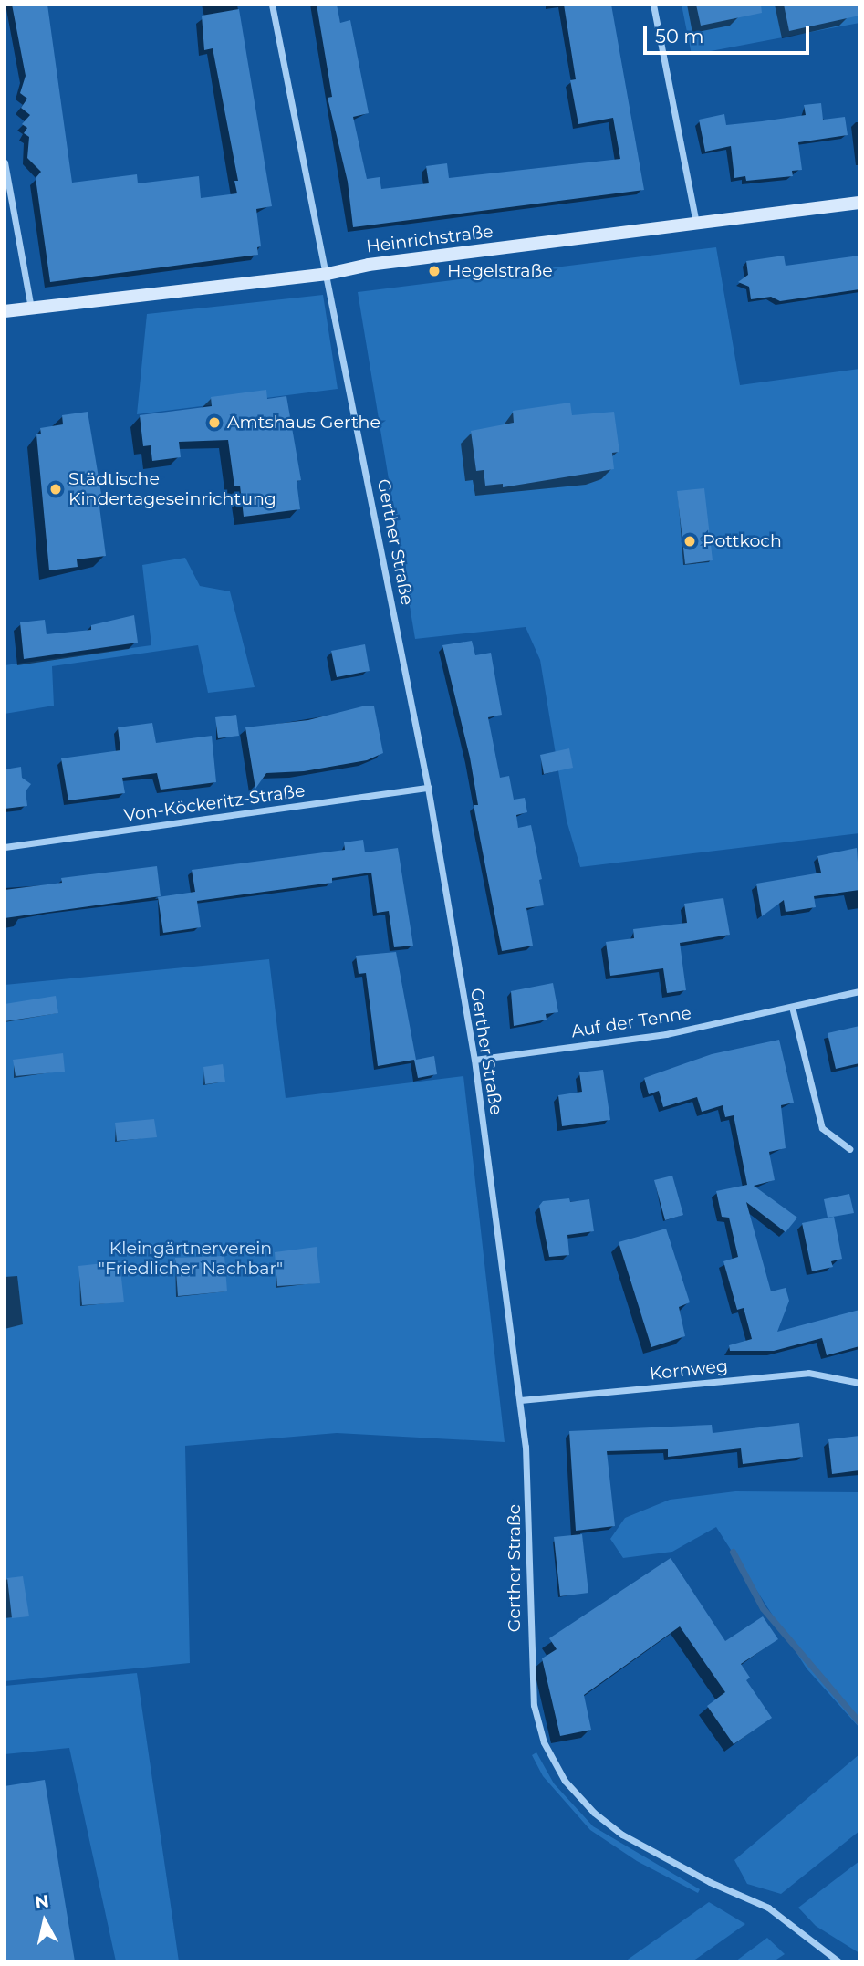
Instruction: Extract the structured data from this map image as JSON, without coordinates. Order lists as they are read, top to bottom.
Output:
{
  "streets": {
    "street": [
      "Heinrichstraße",
      "Gerther Straße",
      "Von-Köckeritz-Straße",
      "Auf der Tenne",
      "Kornweg"
    ]
  },
  "crossings": [
    ["Heinrichstraße", "Gerther Straße"],
    ["Gerther Straße", "Von-Köckeritz-Straße"],
    ["Gerther Straße", "Auf der Tenne"],
    ["Gerther Straße", "Kornweg"]
  ],
  "parks": ["Kleingärtnerverein \"Friedlicher Nachbar\""],
  "places": [
    "Hegelstraße",
    "Amtshaus Gerthe",
    "Städtische Kindertageseinrichtung",
    "Pottkoch"
  ],
  "scale_bar": "50 m",
  "north": "top"
}
